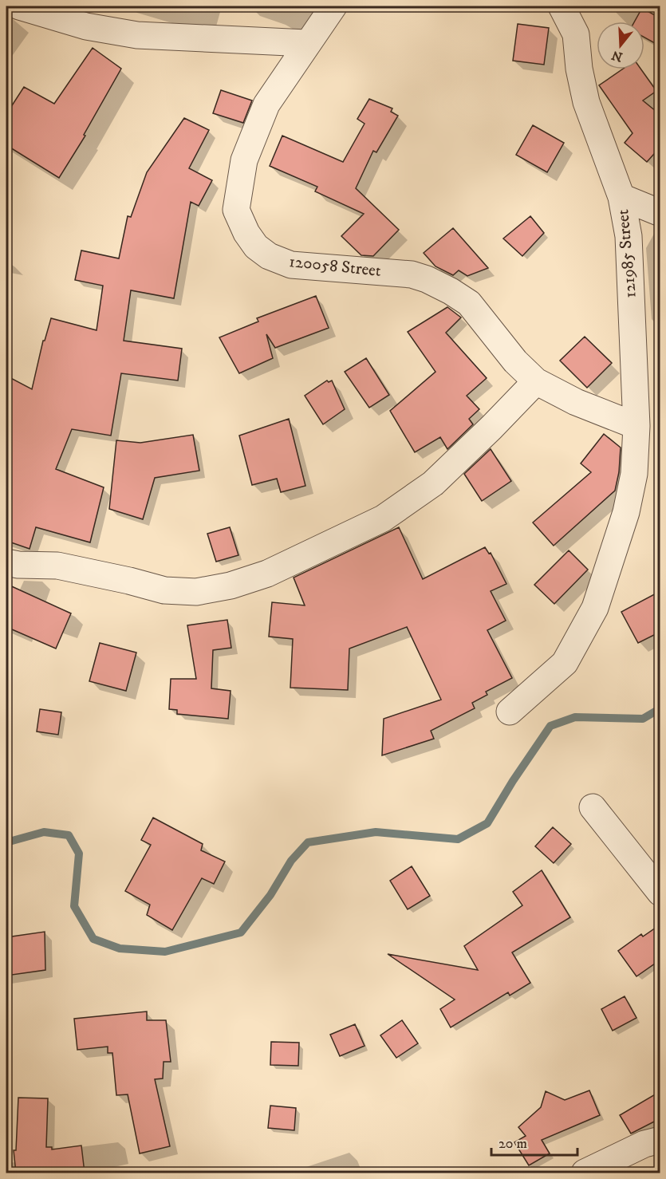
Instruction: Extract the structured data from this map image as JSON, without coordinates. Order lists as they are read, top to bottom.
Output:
{
  "streets": {
    "street": ["121985 Street", "120058 Street"]
  },
  "crossings": [
    ["121985 Street", "120058 Street"]
  ],
  "scale_bar": "20 m",
  "north": "bottom"
}
